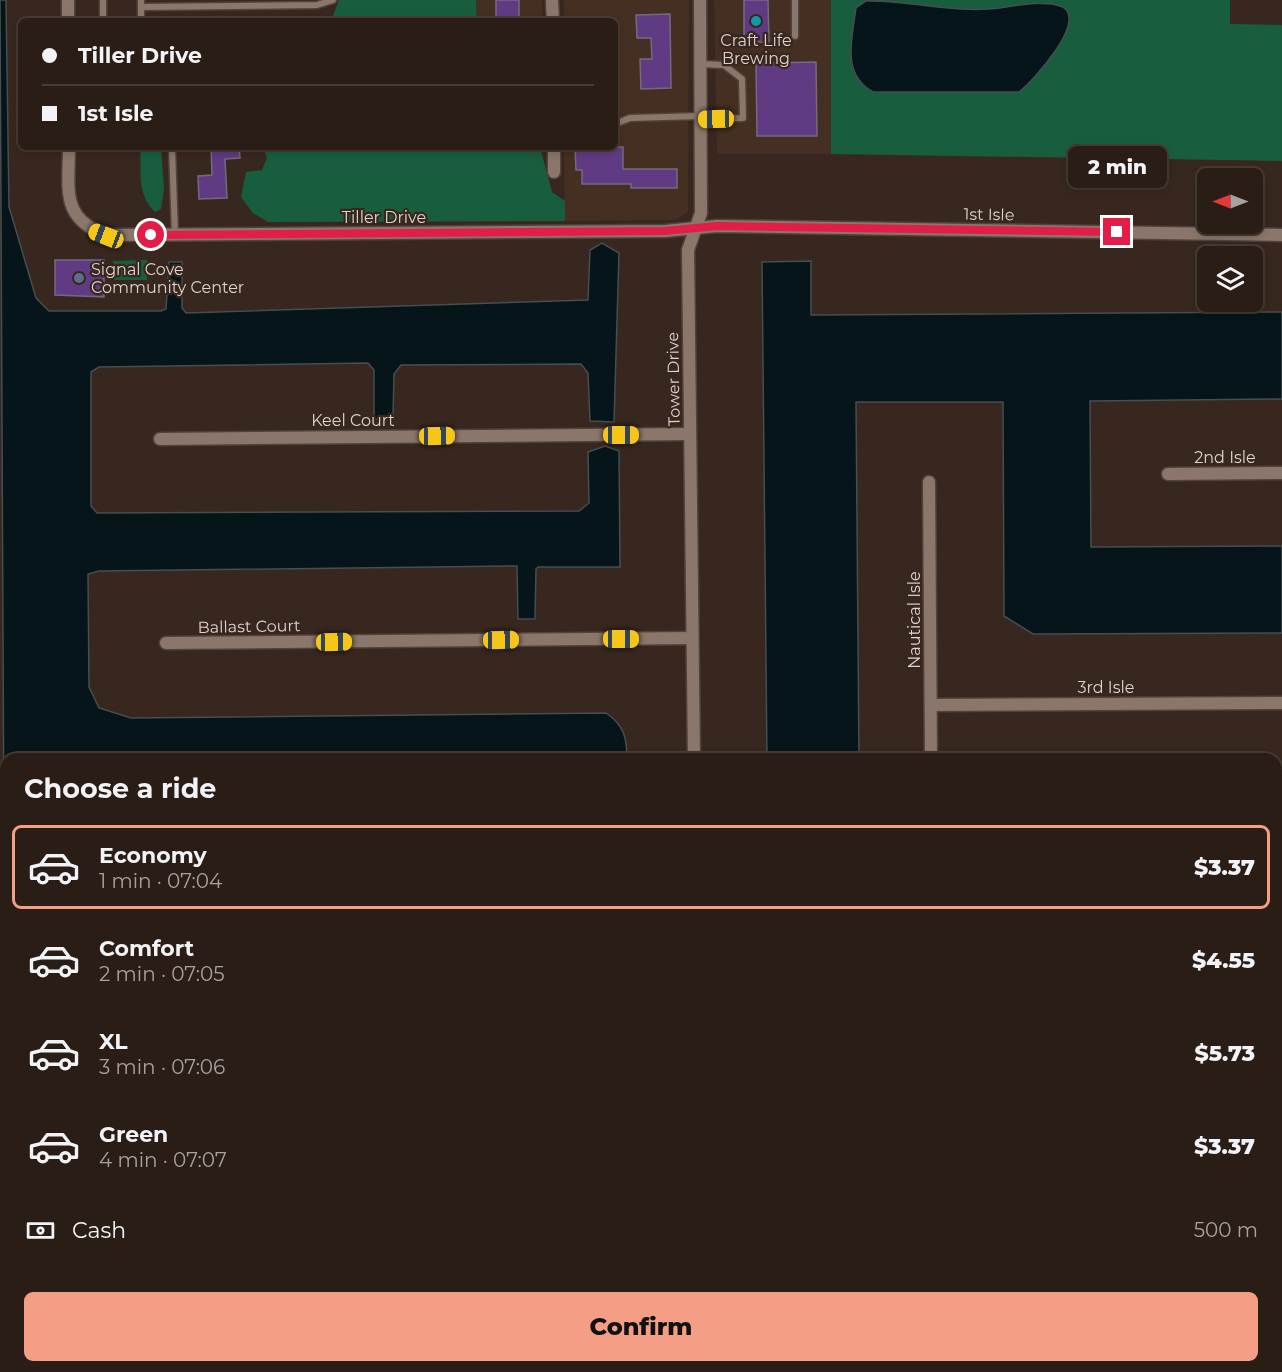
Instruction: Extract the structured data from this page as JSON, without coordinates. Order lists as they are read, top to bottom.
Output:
{
  "streets": {
    "street": [
      "1st Isle",
      "Tiller Drive",
      "Tower Drive",
      "Keel Court",
      "2nd Isle",
      "Nautical Isle",
      "Ballast Court",
      "3rd Isle"
    ]
  },
  "crossings": [
    ["1st Isle", "Tiller Drive"],
    ["1st Isle", "Tower Drive"],
    ["Tiller Drive", "Tower Drive"],
    ["Tower Drive", "Keel Court"],
    ["Tower Drive", "Ballast Court"],
    ["Nautical Isle", "3rd Isle"]
  ],
  "places": ["Craft Life Brewing", "Signal Cove Community Center"],
  "north": "left",
  "page": {
    "banner": ["Tiller Drive", "1st Isle"],
    "bubble": "2 min",
    "heading": "Choose a ride",
    "list": [
      {
        "name": "Economy",
        "note": "1 min · 07:04",
        "value": "$3.37"
      },
      {
        "name": "Comfort",
        "note": "2 min · 07:05",
        "value": "$4.55"
      },
      {
        "name": "XL",
        "note": "3 min · 07:06",
        "value": "$5.73"
      },
      {
        "name": "Green",
        "note": "4 min · 07:07",
        "value": "$3.37"
      }
    ],
    "pay": ["Cash", "500 m"],
    "buttons": "Confirm"
  }
}
